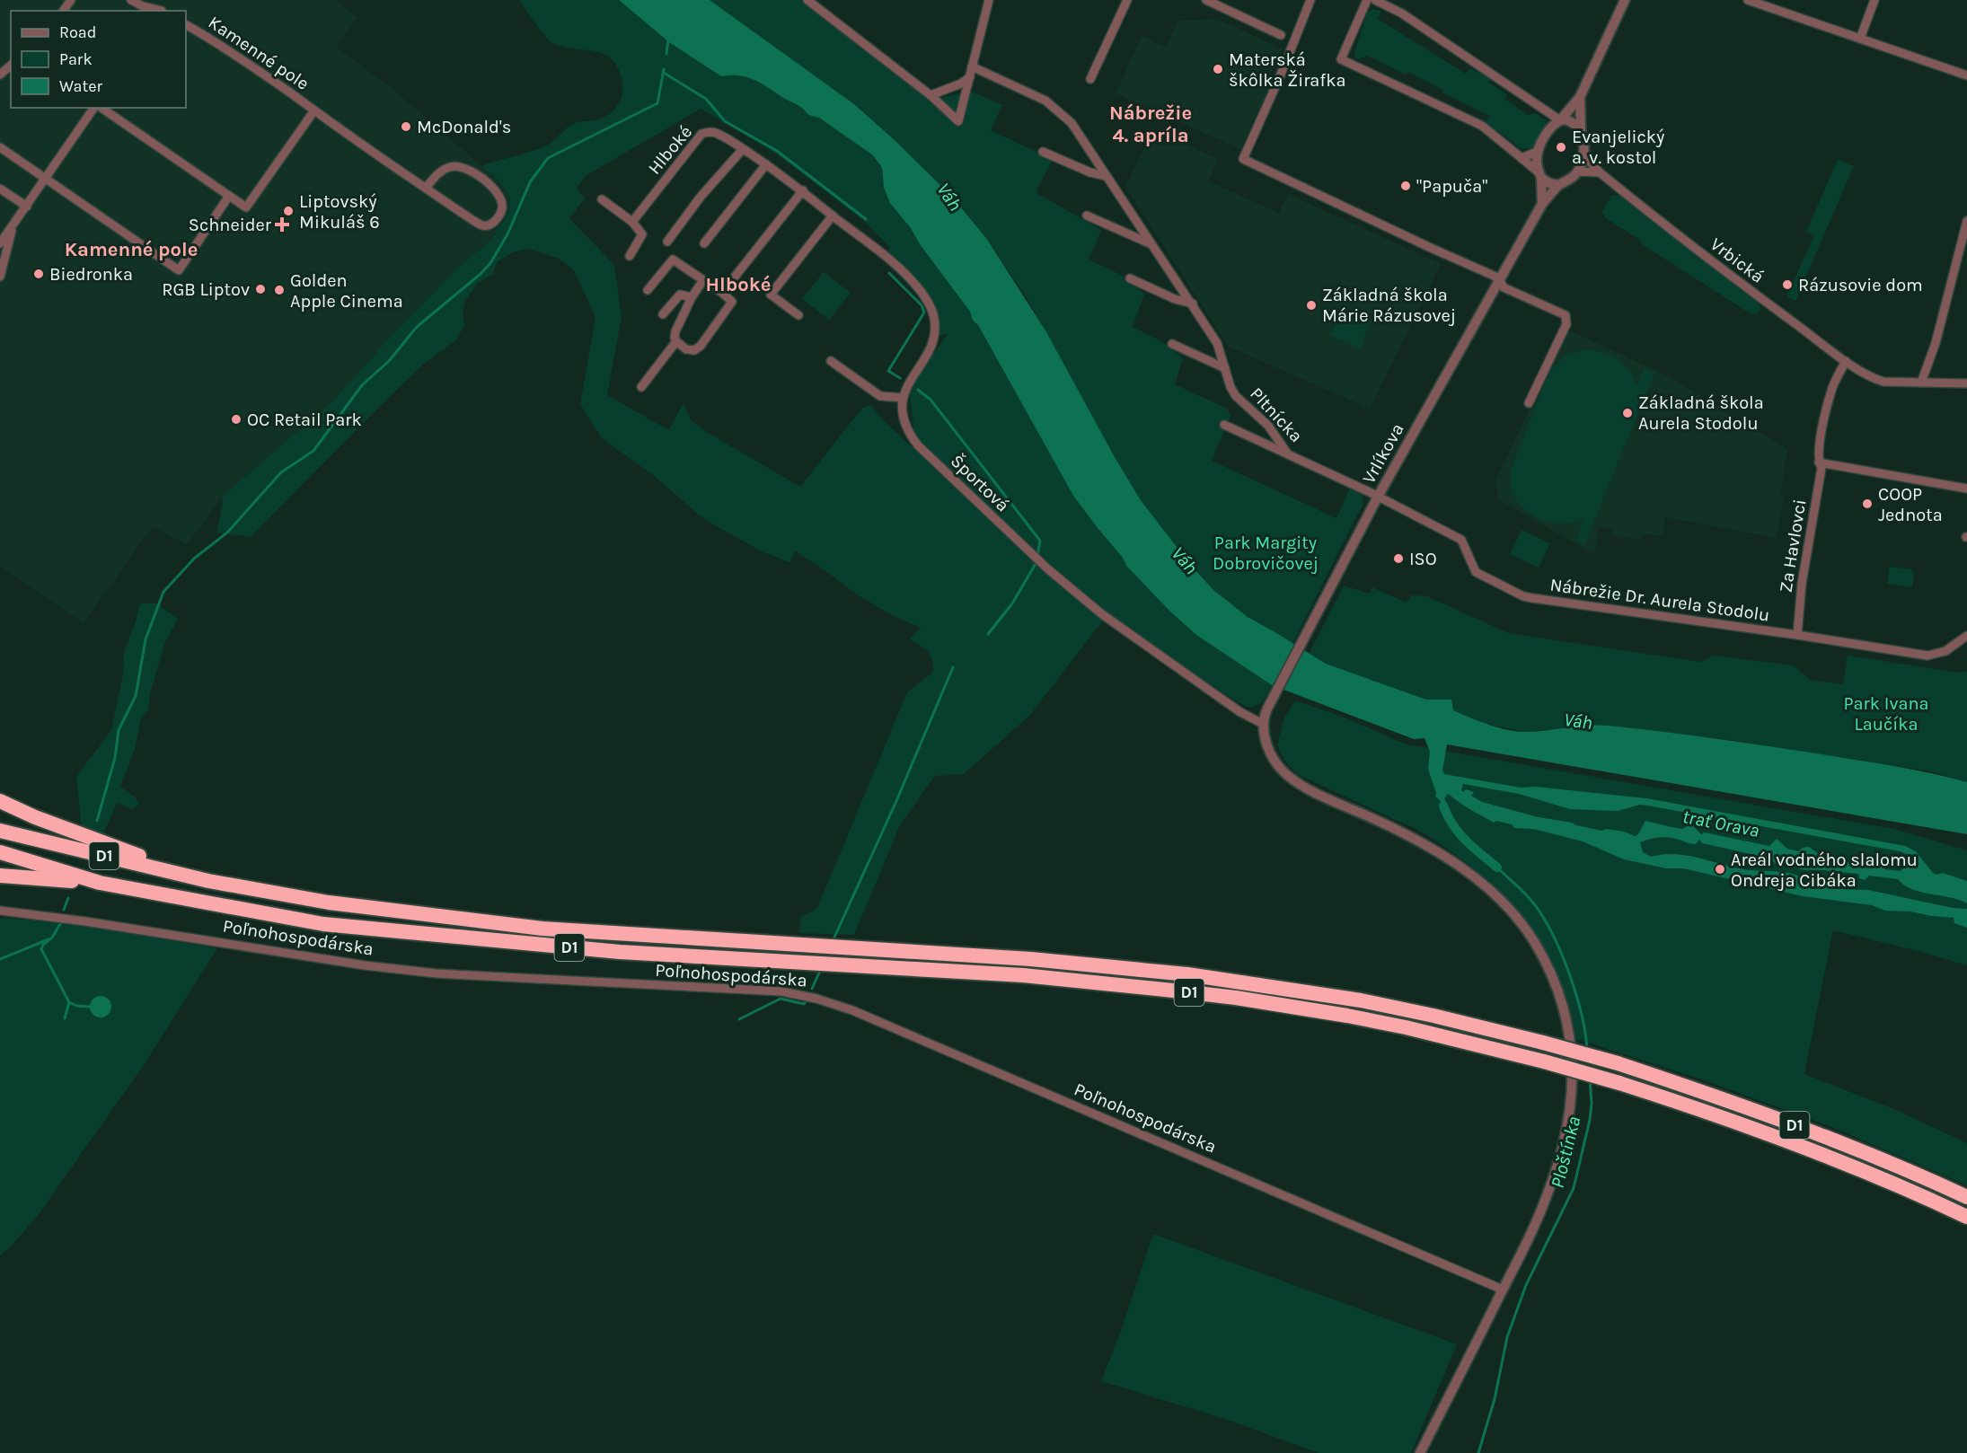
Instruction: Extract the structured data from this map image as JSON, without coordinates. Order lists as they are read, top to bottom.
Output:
{
  "streets": {
    "highway": ["D1"],
    "street": [
      "Kamenné pole",
      "Hlboké",
      "Vrbická",
      "Pltnícka",
      "Vrlíkova",
      "Športová",
      "Za Havlovci",
      "Nábrežie Dr. Aurela Stodolu",
      "Poľnohospodárska"
    ]
  },
  "crossings": [
    ["Hlboké", "Športová"],
    ["Vrbická", "Vrlíkova"],
    ["Vrbická", "Za Havlovci"],
    ["Pltnícka", "Vrlíkova"],
    ["Pltnícka", "Nábrežie Dr. Aurela Stodolu"],
    ["Vrlíkova", "Športová"],
    ["Vrlíkova", "Nábrežie Dr. Aurela Stodolu"],
    ["Za Havlovci", "Nábrežie Dr. Aurela Stodolu"]
  ],
  "districts": ["Nábrežie 4. apríla", "Kamenné pole", "Hlboké"],
  "water": ["Váh", "trať Orava", "Ploštínka"],
  "parks": ["Park Margity Dobrovičovej", "Park Ivana Laučíka"],
  "places": {
    "other": [
      "Materská škôlka Žirafka",
      "McDonald's",
      "Evanjelický a. v. kostol",
      "\"Papuča\"",
      "Liptovský Mikuláš 6",
      "Biedronka",
      "Rázusovie dom",
      "RGB Liptov",
      "Golden Apple Cinema",
      "Základná škola Márie Rázusovej",
      "Základná škola Aurela Stodolu",
      "OC Retail Park",
      "COOP Jednota",
      "ISO",
      "Areál vodného slalomu Ondreja Cibáka"
    ],
    "health": ["Schneider"]
  },
  "legend": ["Road", "Park", "Water"]
}
